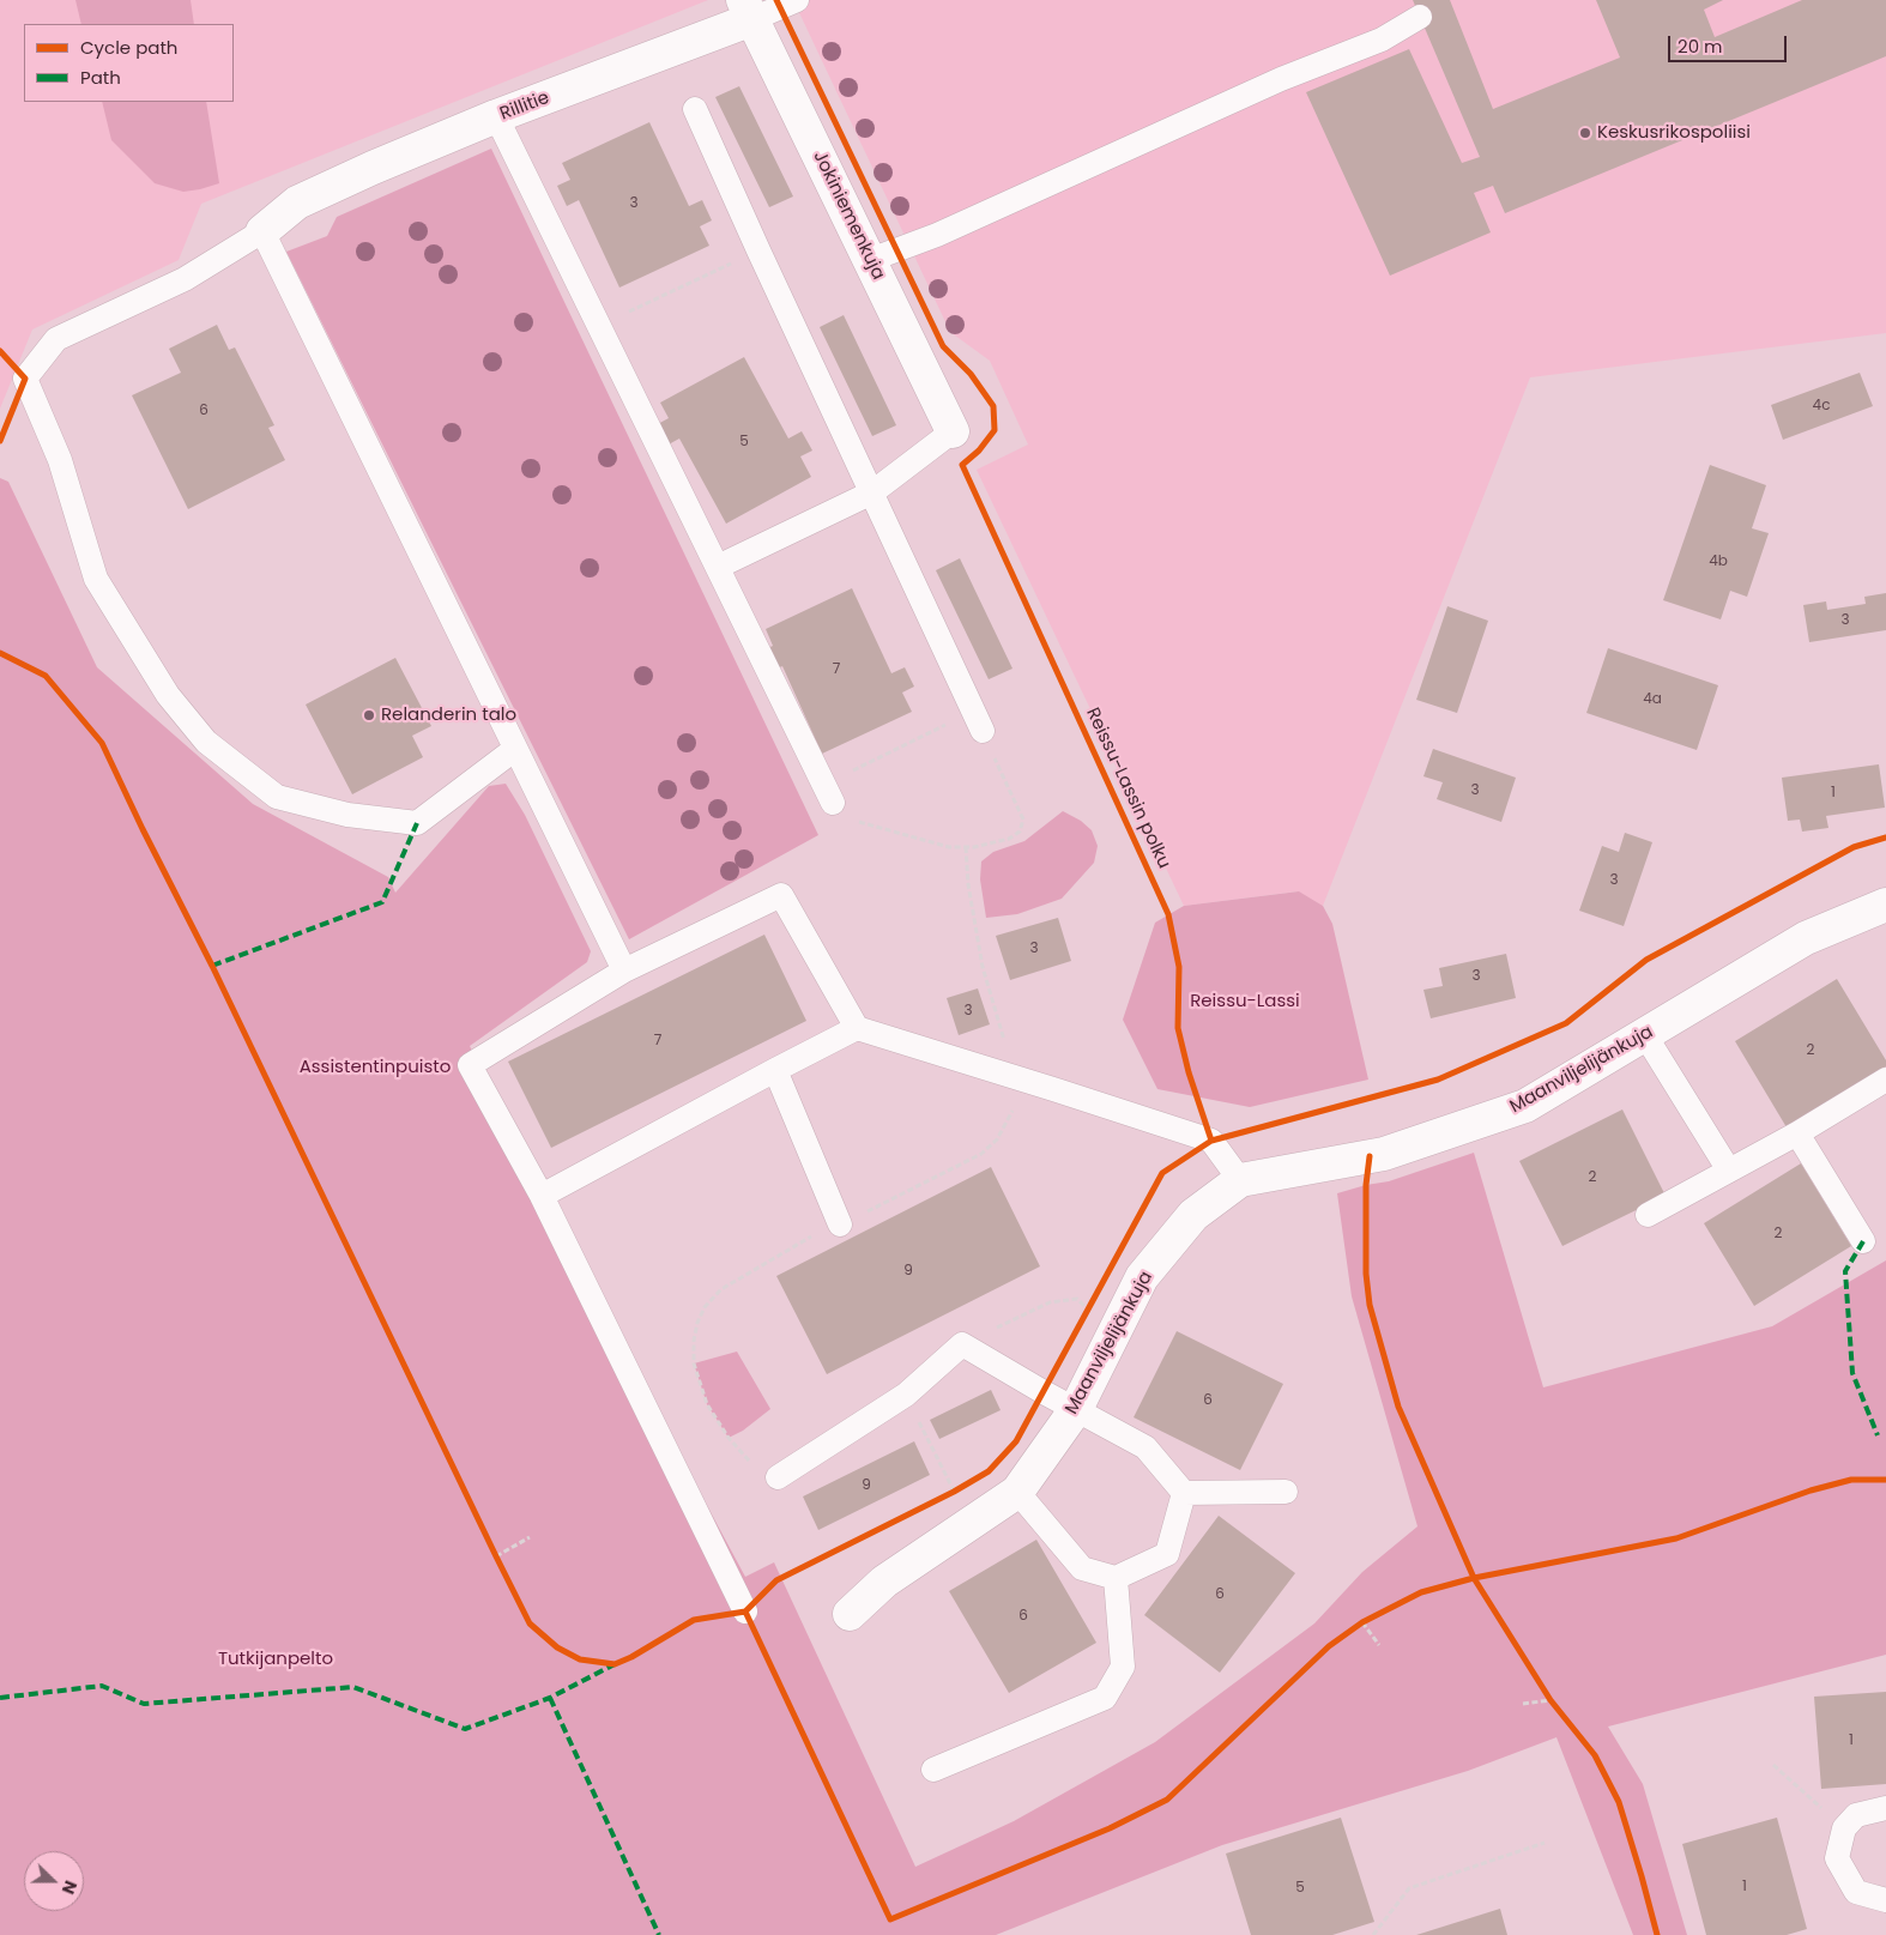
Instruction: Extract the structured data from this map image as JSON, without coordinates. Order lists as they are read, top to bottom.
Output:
{
  "streets": {
    "street": ["Rillitie", "Jokiniemenkuja", "Maanviljelijänkuja"],
    "cycle path": ["Reissu-Lassin polku"]
  },
  "crossings": [
    ["Rillitie", "Jokiniemenkuja"]
  ],
  "parks": ["Reissu-Lassi", "Assistentinpuisto", "Tutkijanpelto"],
  "places": ["Keskusrikospoliisi", "Relanderin talo"],
  "house_numbers": [
    "3",
    "4c",
    "6",
    "5",
    "4b",
    "3",
    "7",
    "4a",
    "3",
    "1",
    "3",
    "3",
    "3",
    "3",
    "7",
    "2",
    "2",
    "2",
    "9",
    "6",
    "9",
    "6",
    "6",
    "1",
    "1",
    "5"
  ],
  "legend": ["Cycle path", "Path"],
  "scale_bar": "20 m",
  "north": "right"
}
